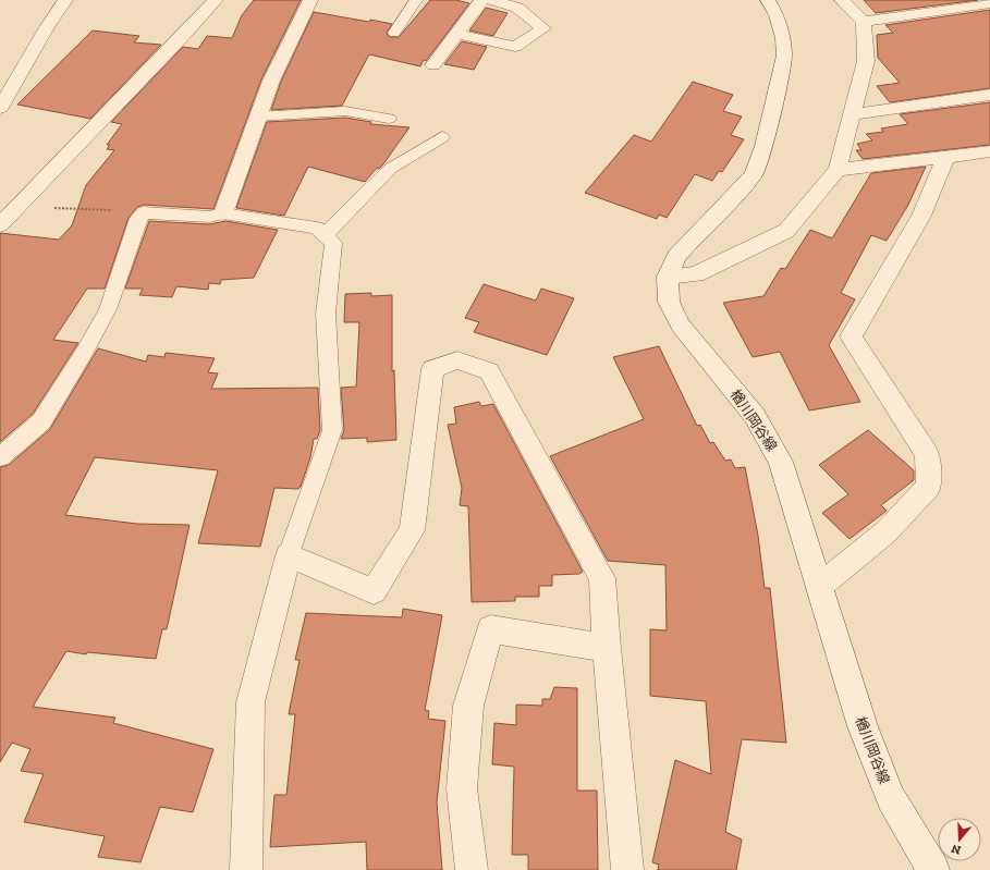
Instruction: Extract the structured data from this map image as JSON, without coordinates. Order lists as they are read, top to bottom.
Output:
{
  "streets": {
    "street": ["楢川岡谷線"]
  },
  "north": "bottom"
}
